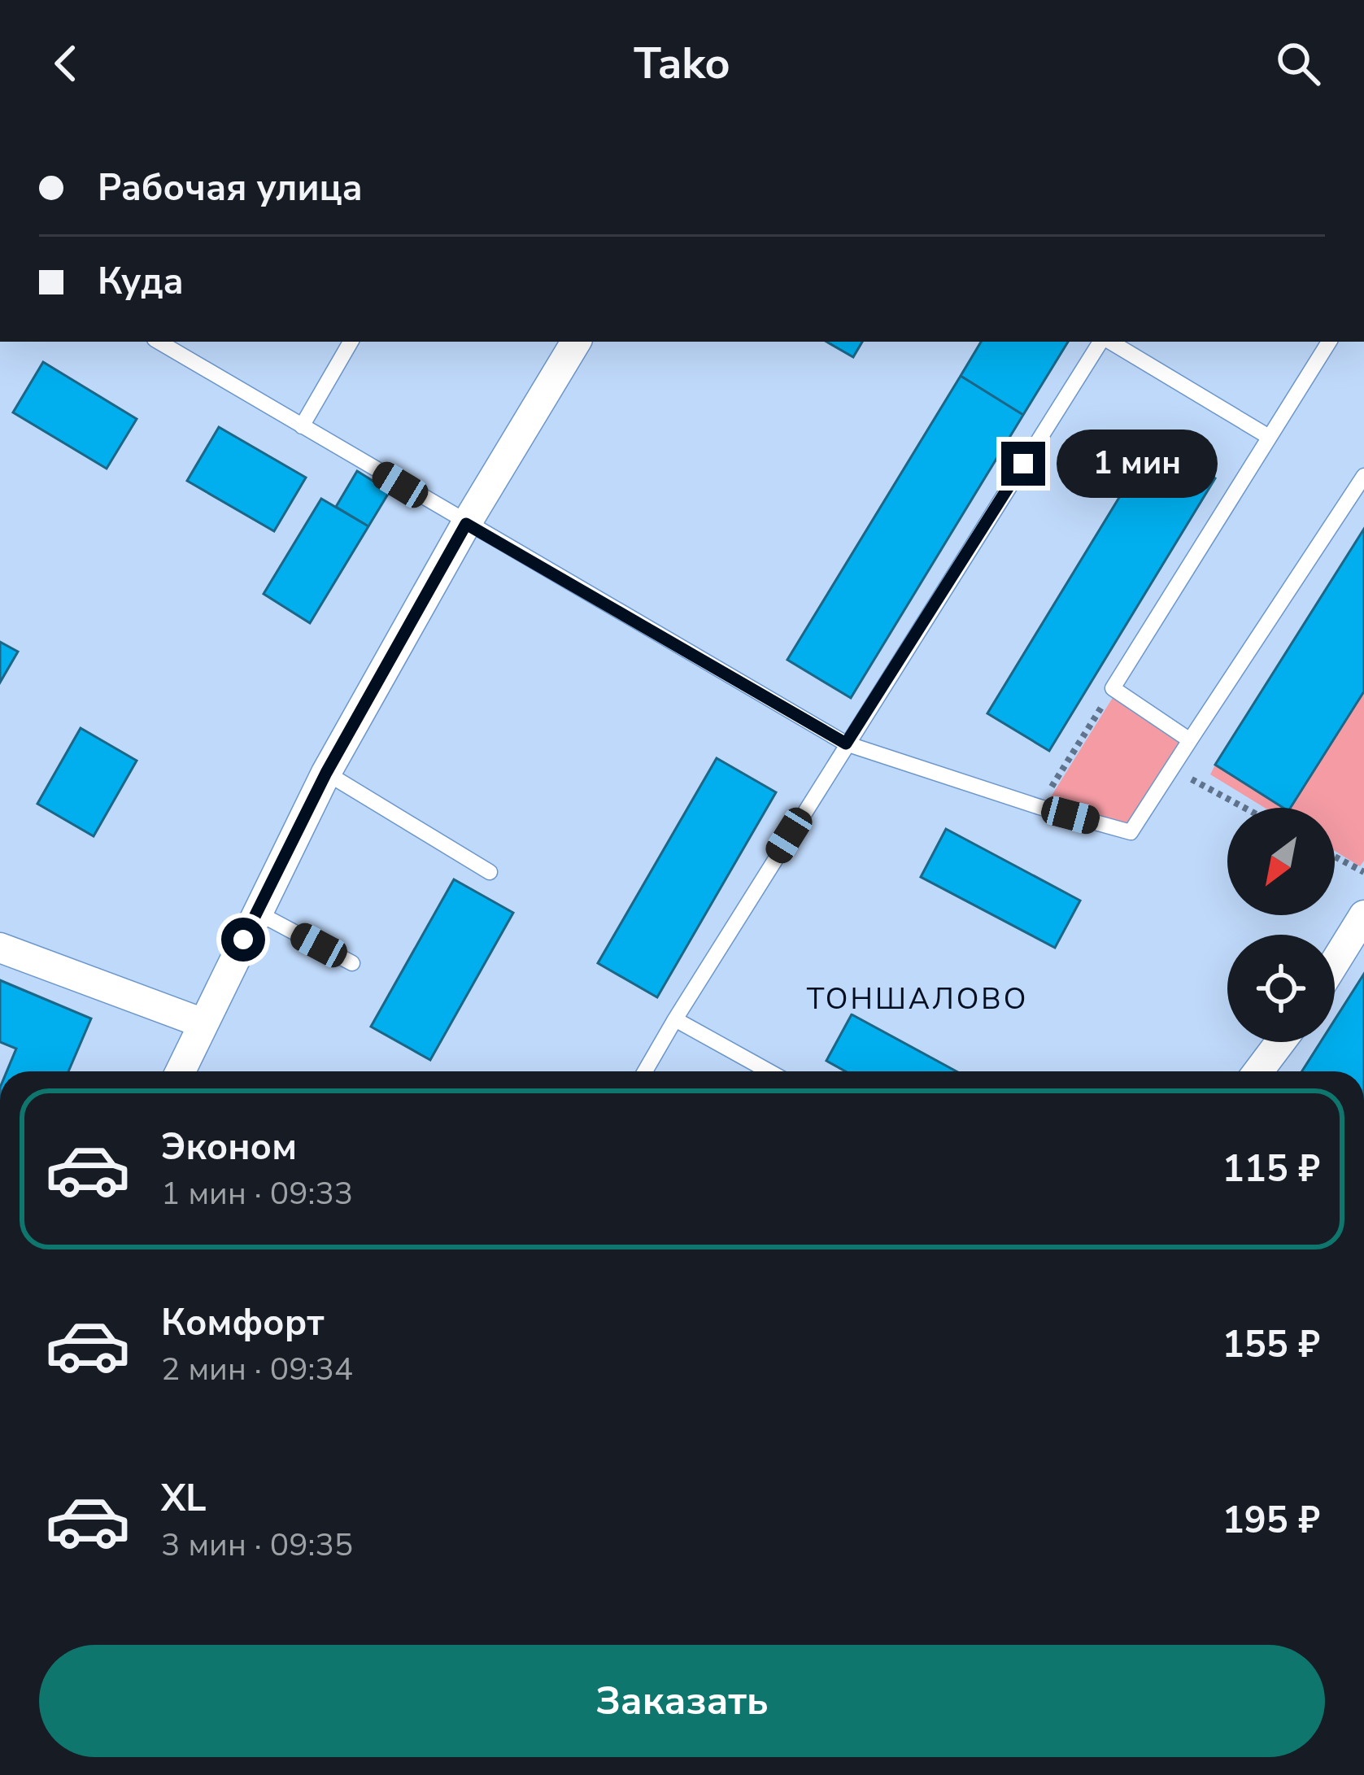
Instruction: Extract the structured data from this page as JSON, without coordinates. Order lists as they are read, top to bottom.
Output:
{
  "districts": ["ТОНШАЛОВО"],
  "north": "bottom left",
  "page": {
    "header": "Tako",
    "banner": ["Рабочая улица", "Куда"],
    "bubble": "1 мин",
    "list": [
      {
        "name": "Эконом",
        "note": "1 мин · 09:33",
        "value": "115 ₽"
      },
      {
        "name": "Комфорт",
        "note": "2 мин · 09:34",
        "value": "155 ₽"
      },
      {
        "name": "XL",
        "note": "3 мин · 09:35",
        "value": "195 ₽"
      }
    ],
    "buttons": "Заказать"
  }
}
